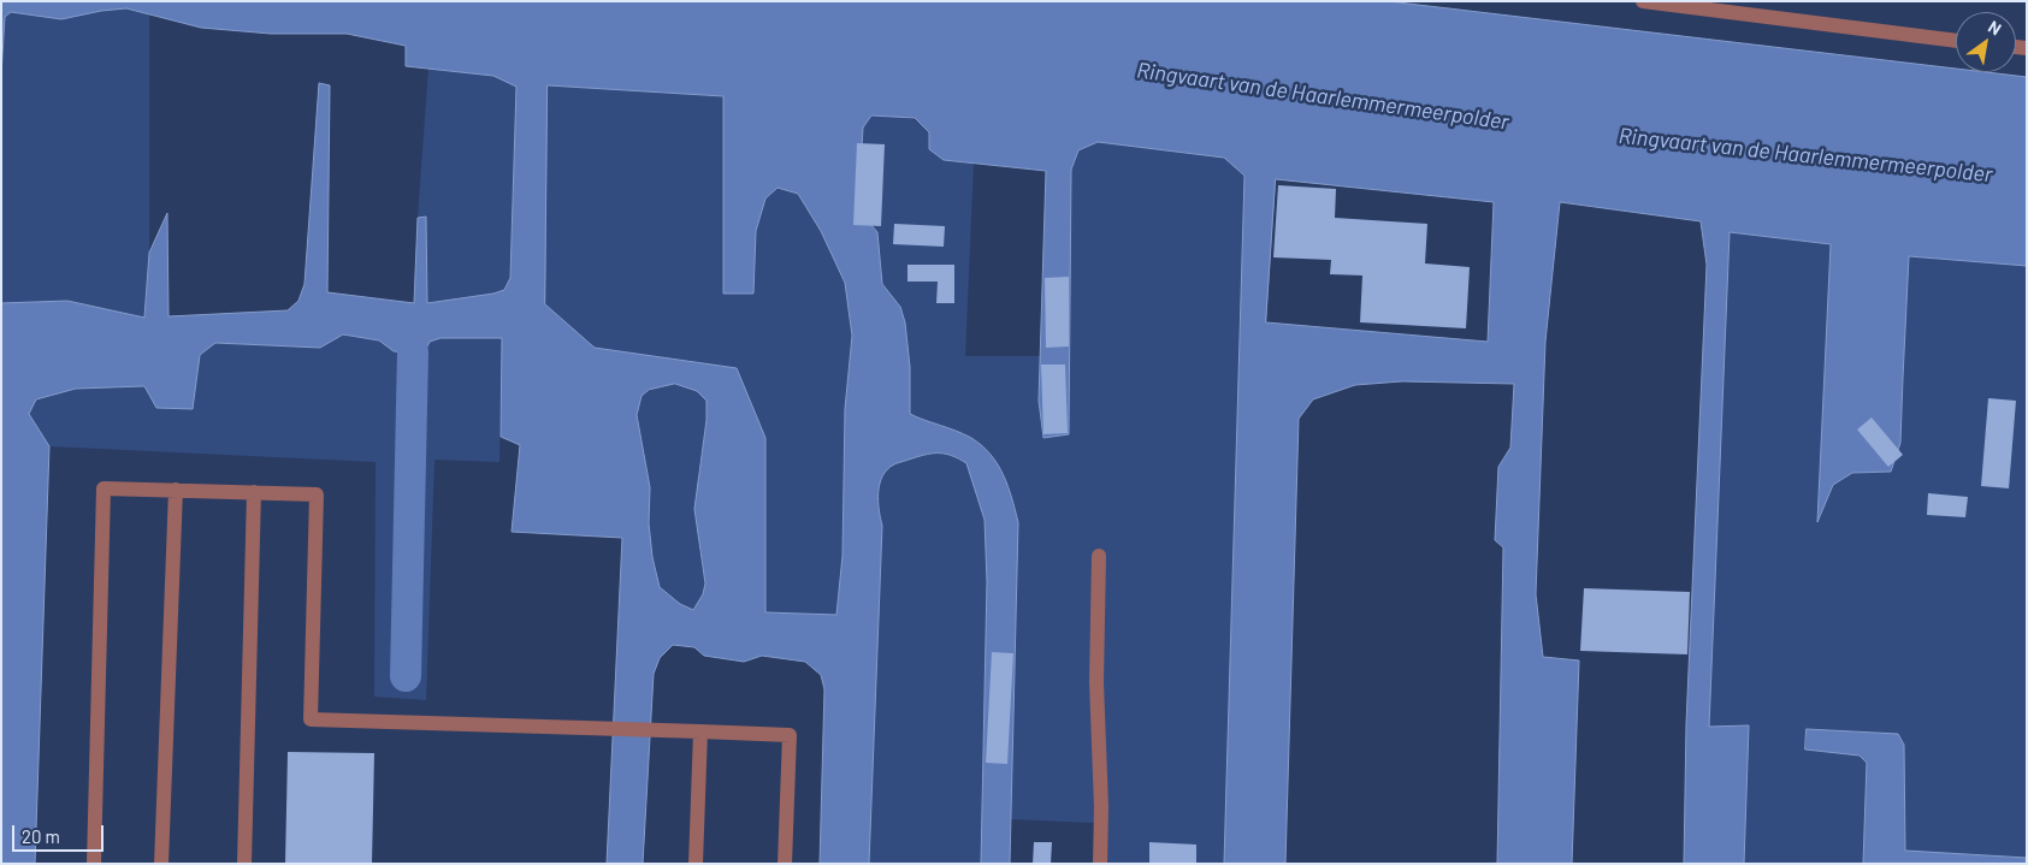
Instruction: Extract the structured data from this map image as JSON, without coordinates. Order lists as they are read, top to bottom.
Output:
{
  "water": ["Ringvaart van de Haarlemmermeerpolder"],
  "scale_bar": "20 m",
  "north": "top right"
}
